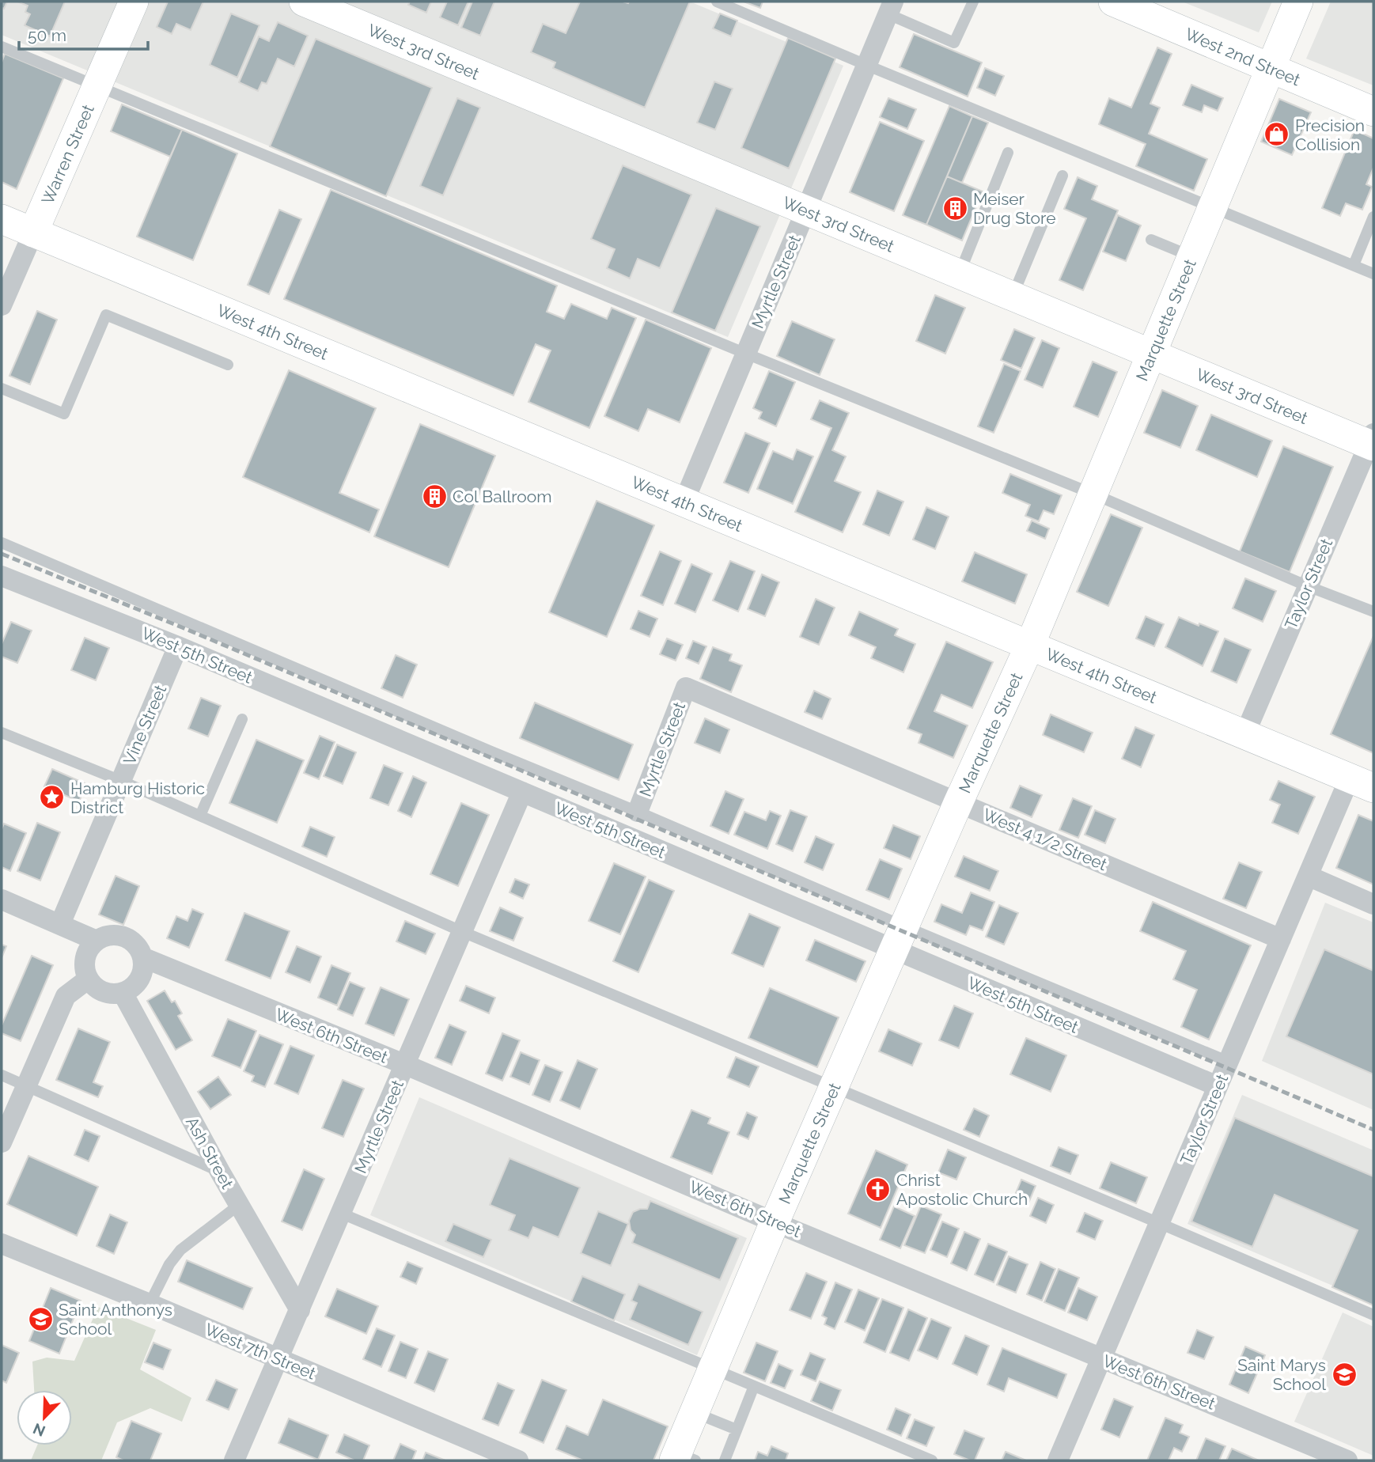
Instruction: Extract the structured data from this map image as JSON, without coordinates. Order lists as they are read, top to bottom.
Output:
{
  "streets": {
    "street": [
      "West 3rd Street",
      "West 2nd Street",
      "Warren Street",
      "Myrtle Street",
      "Marquette Street",
      "West 4th Street",
      "Taylor Street",
      "West 5th Street",
      "Vine Street",
      "West 4 1/2 Street",
      "West 6th Street",
      "Ash Street",
      "West 7th Street"
    ]
  },
  "crossings": [
    ["West 3rd Street", "Myrtle Street"],
    ["West 3rd Street", "Marquette Street"],
    ["West 3rd Street", "Taylor Street"],
    ["West 2nd Street", "Marquette Street"],
    ["Warren Street", "West 4th Street"],
    ["Myrtle Street", "West 4th Street"],
    ["Myrtle Street", "West 5th Street"],
    ["Myrtle Street", "West 4 1/2 Street"],
    ["Myrtle Street", "West 6th Street"],
    ["Myrtle Street", "Ash Street"],
    ["Myrtle Street", "West 7th Street"],
    ["Marquette Street", "West 4th Street"],
    ["Marquette Street", "West 5th Street"],
    ["Marquette Street", "West 4 1/2 Street"],
    ["Marquette Street", "West 6th Street"],
    ["West 4th Street", "Taylor Street"],
    ["Taylor Street", "West 5th Street"],
    ["Taylor Street", "West 4 1/2 Street"],
    ["Taylor Street", "West 6th Street"],
    ["West 5th Street", "Vine Street"],
    ["West 6th Street", "Ash Street"]
  ],
  "places": {
    "shop": ["Precision Collision"],
    "building": ["Meiser Drug Store", "Col Ballroom"],
    "place": ["Hamburg Historic District"],
    "church": ["Christ Apostolic Church"],
    "school or university": ["Saint Anthonys School", "Saint Marys School"]
  },
  "scale_bar": "50 m",
  "north": "bottom left"
}
